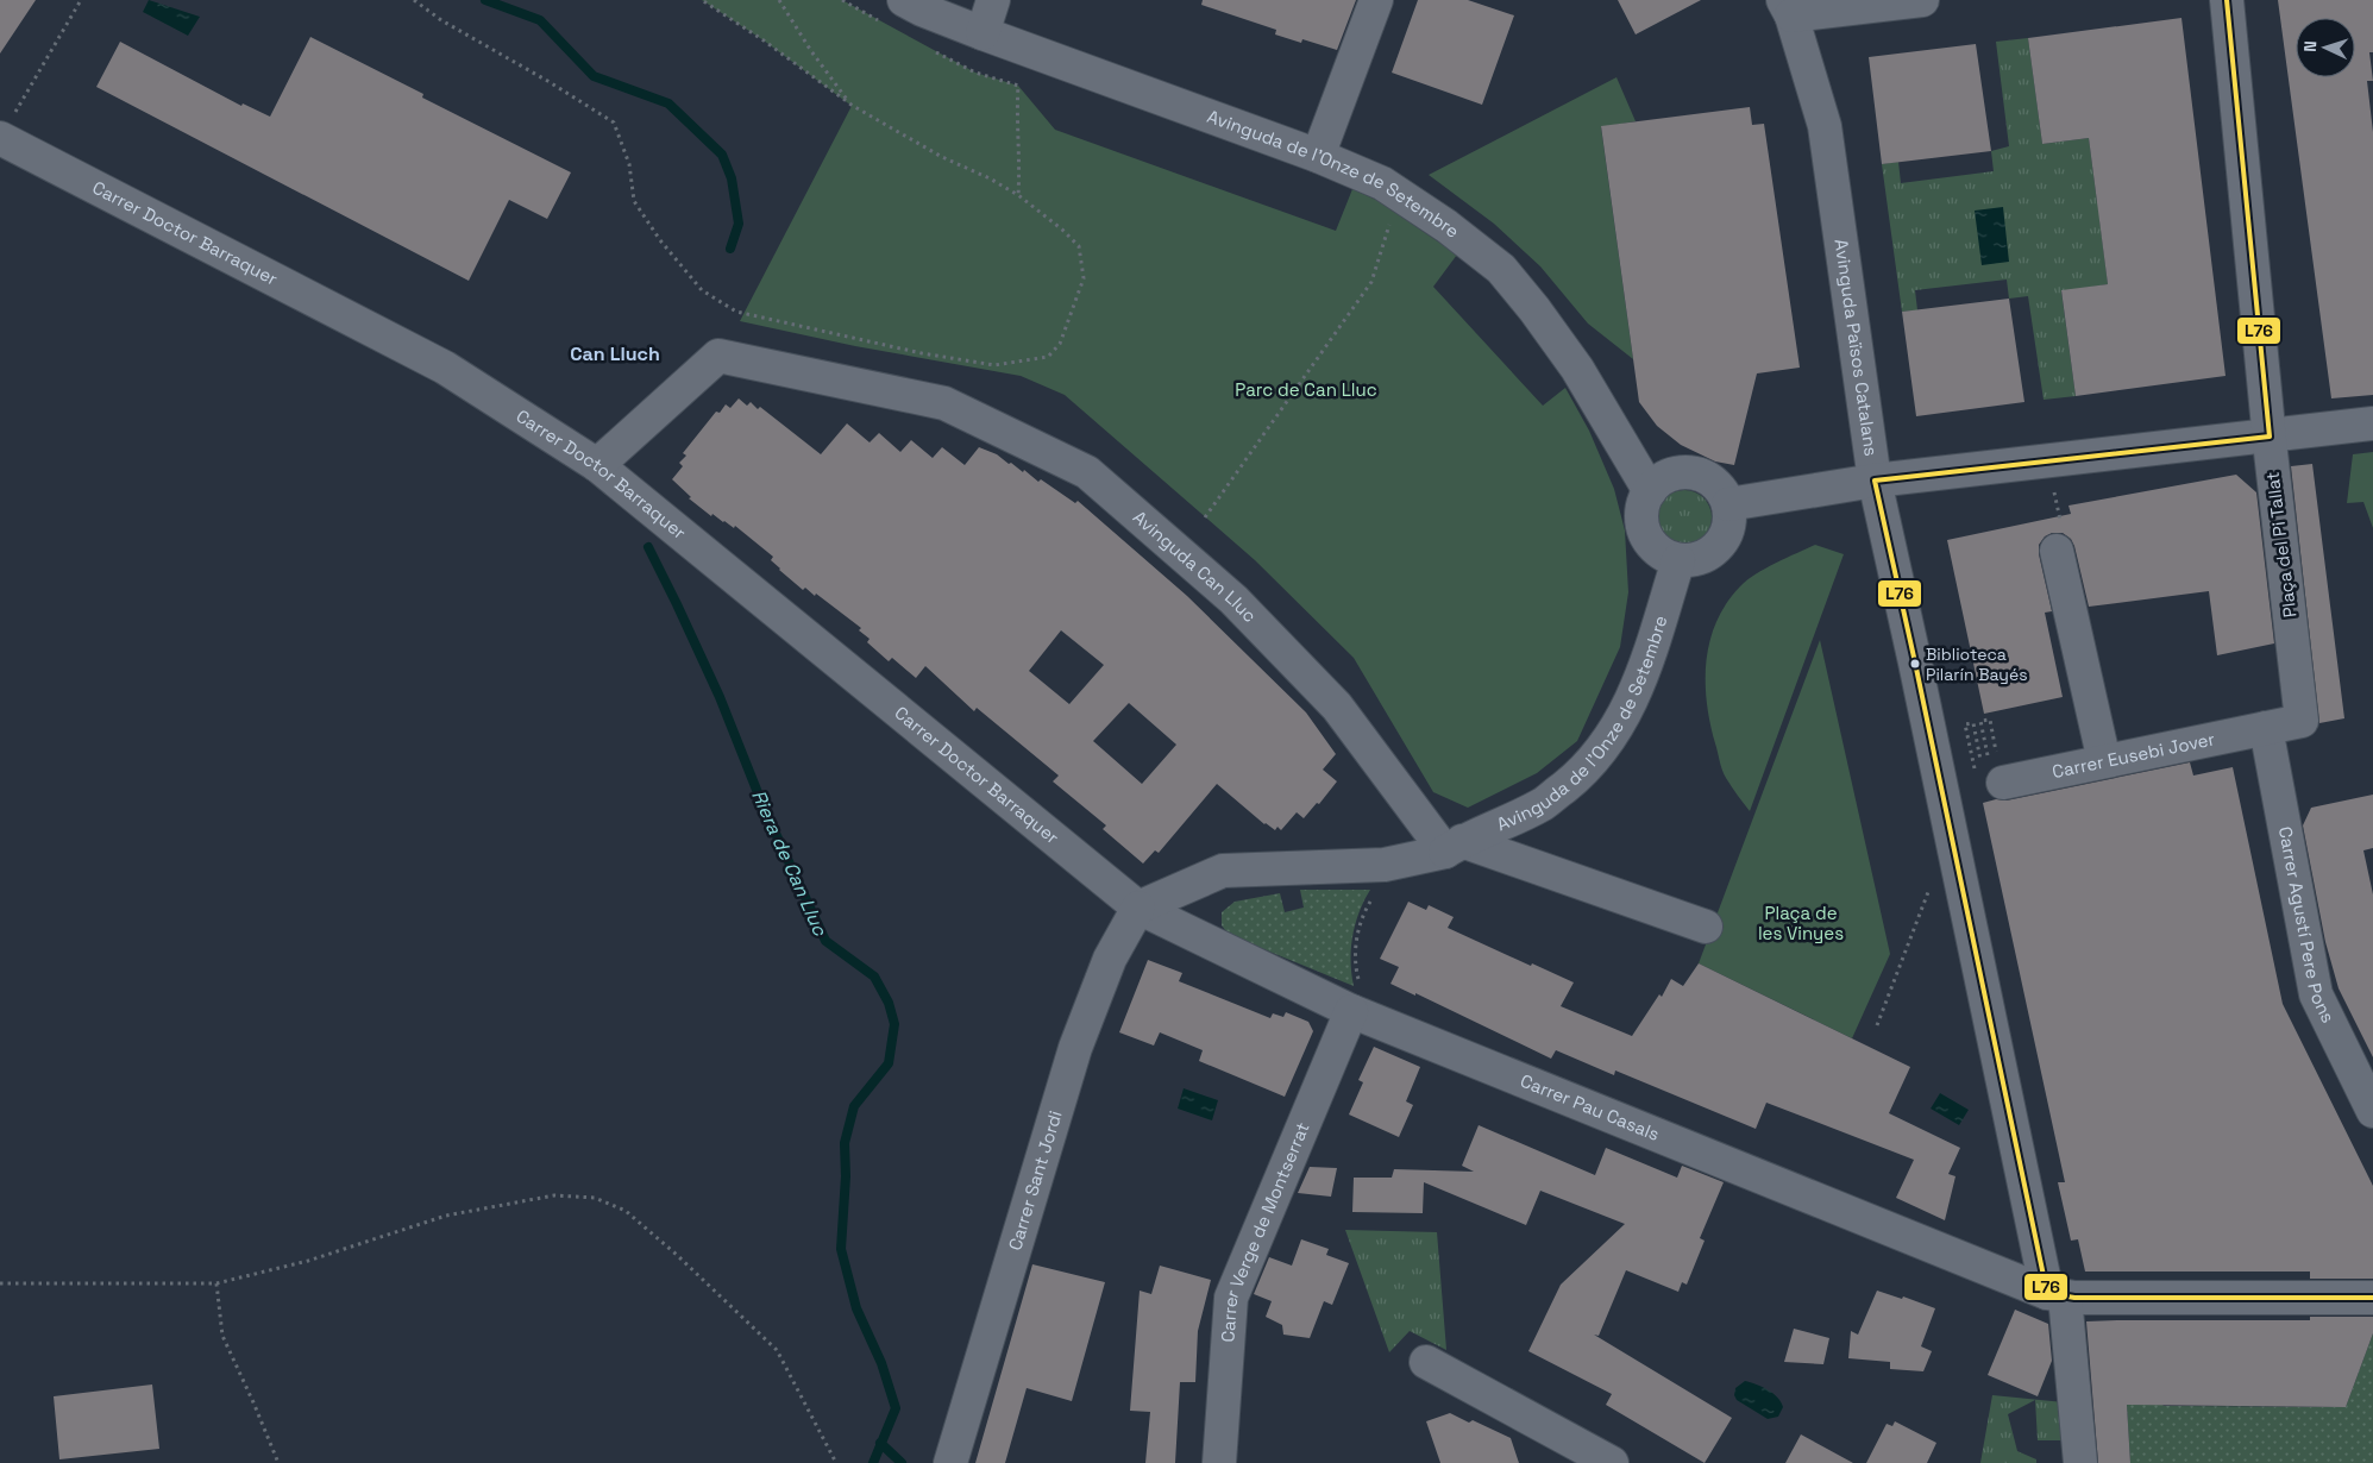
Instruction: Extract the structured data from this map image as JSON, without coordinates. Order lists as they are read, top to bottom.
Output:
{
  "streets": {
    "street": [
      "Avinguda de l'Onze de Setembre",
      "Carrer Doctor Barraquer",
      "Avinguda Països Catalans",
      "Plaça del Pi Tallat",
      "Avinguda Can Lluc",
      "Carrer Eusebi Jover",
      "Carrer Agustí Pere Pons",
      "Carrer Pau Casals",
      "Carrer Sant Jordi",
      "Carrer Verge de Montserrat"
    ]
  },
  "crossings": [
    ["Avinguda de l'Onze de Setembre", "Avinguda Can Lluc"],
    ["Carrer Doctor Barraquer", "Avinguda Can Lluc"],
    ["Carrer Doctor Barraquer", "Carrer Pau Casals"],
    ["Carrer Doctor Barraquer", "Carrer Sant Jordi"],
    ["Avinguda Països Catalans", "Carrer Pau Casals"],
    ["Plaça del Pi Tallat", "Carrer Eusebi Jover"],
    ["Plaça del Pi Tallat", "Carrer Agustí Pere Pons"],
    ["Carrer Eusebi Jover", "Carrer Agustí Pere Pons"],
    ["Carrer Pau Casals", "Carrer Sant Jordi"],
    ["Carrer Pau Casals", "Carrer Verge de Montserrat"]
  ],
  "districts": ["Can Lluch"],
  "water": ["Riera de Can Lluc"],
  "parks": ["Parc de Can Lluc", "Plaça de les Vinyes"],
  "places": ["Biblioteca Pilarín Bayés"],
  "lines": ["transit line L76"],
  "north": "left"
}
